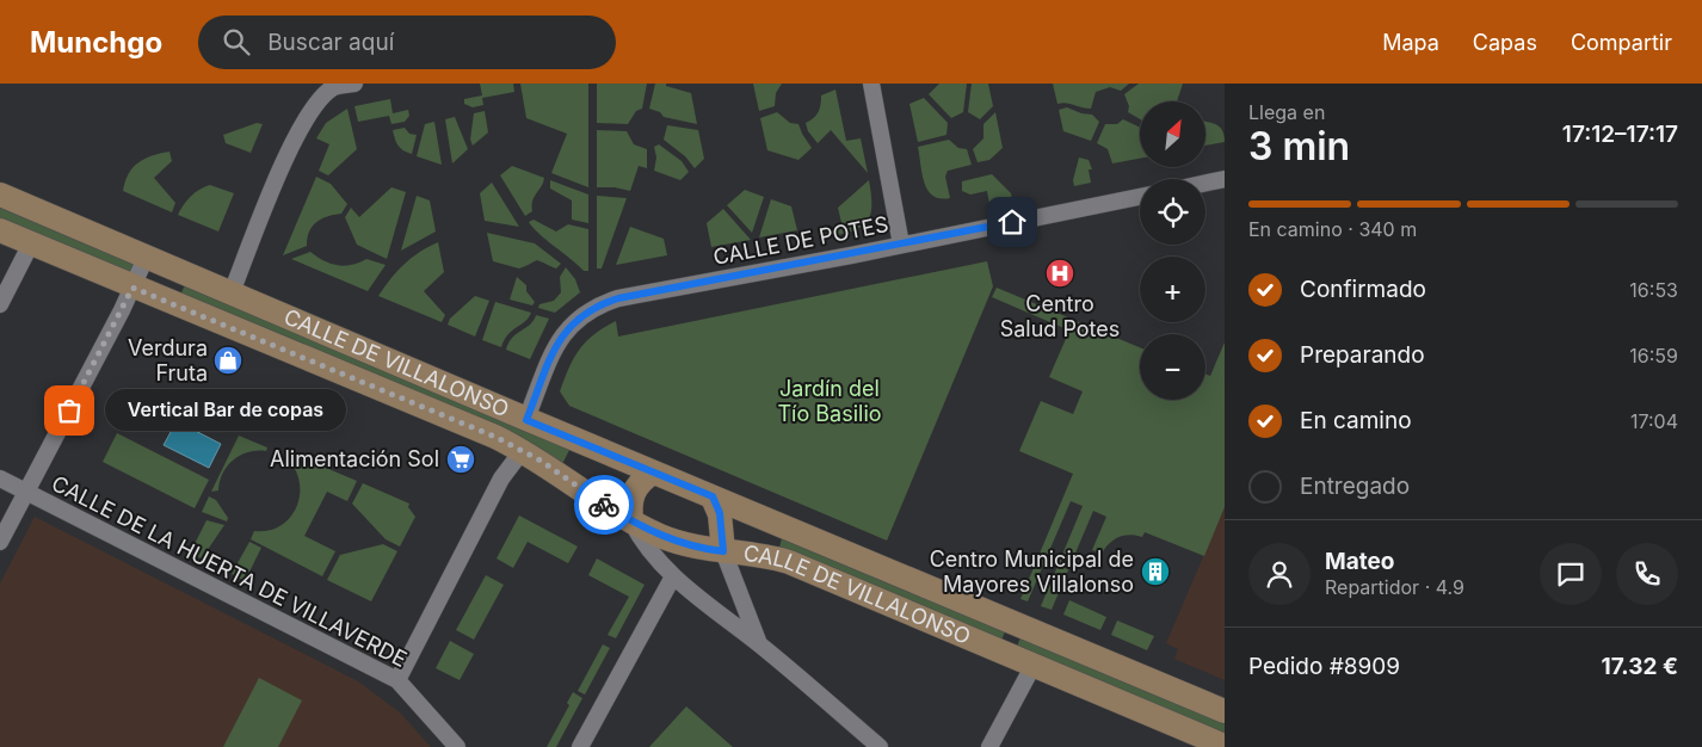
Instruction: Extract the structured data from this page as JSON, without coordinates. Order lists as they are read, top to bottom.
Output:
{
  "streets": {
    "main road": ["CALLE DE VILLALONSO"],
    "street": ["CALLE DE POTES", "CALLE DE LA HUERTA DE VILLAVERDE"]
  },
  "crossings": [
    ["CALLE DE POTES", "CALLE DE VILLALONSO"]
  ],
  "parks": ["Jardín del Tío Basilio"],
  "places": {
    "hospital": ["Centro Salud Potes"],
    "shop": ["Verdura Fruta"],
    "other": ["Vertical Bar de copas"],
    "supermarket": ["Alimentación Sol"],
    "building": ["Centro Municipal de Mayores Villalonso"]
  },
  "north": "top right",
  "page": {
    "header": "Munchgo",
    "search": "Buscar aquí",
    "nav": ["Mapa", "Capas", "Compartir"],
    "heading": ["3 min", "Llega en", "17:12–17:17"],
    "panel": [
      "Mateo",
      "Repartidor · 4.9",
      "Pedido #8909",
      "17.32 €"
    ],
    "map_buttons": ["+", "−"],
    "bar": "En camino · 340 m",
    "list": [
      ["Confirmado", "16:53"],
      ["Preparando", "16:59"],
      ["En camino", "17:04"],
      "Entregado"
    ],
    "bubble": "Vertical Bar de copas"
  }
}
